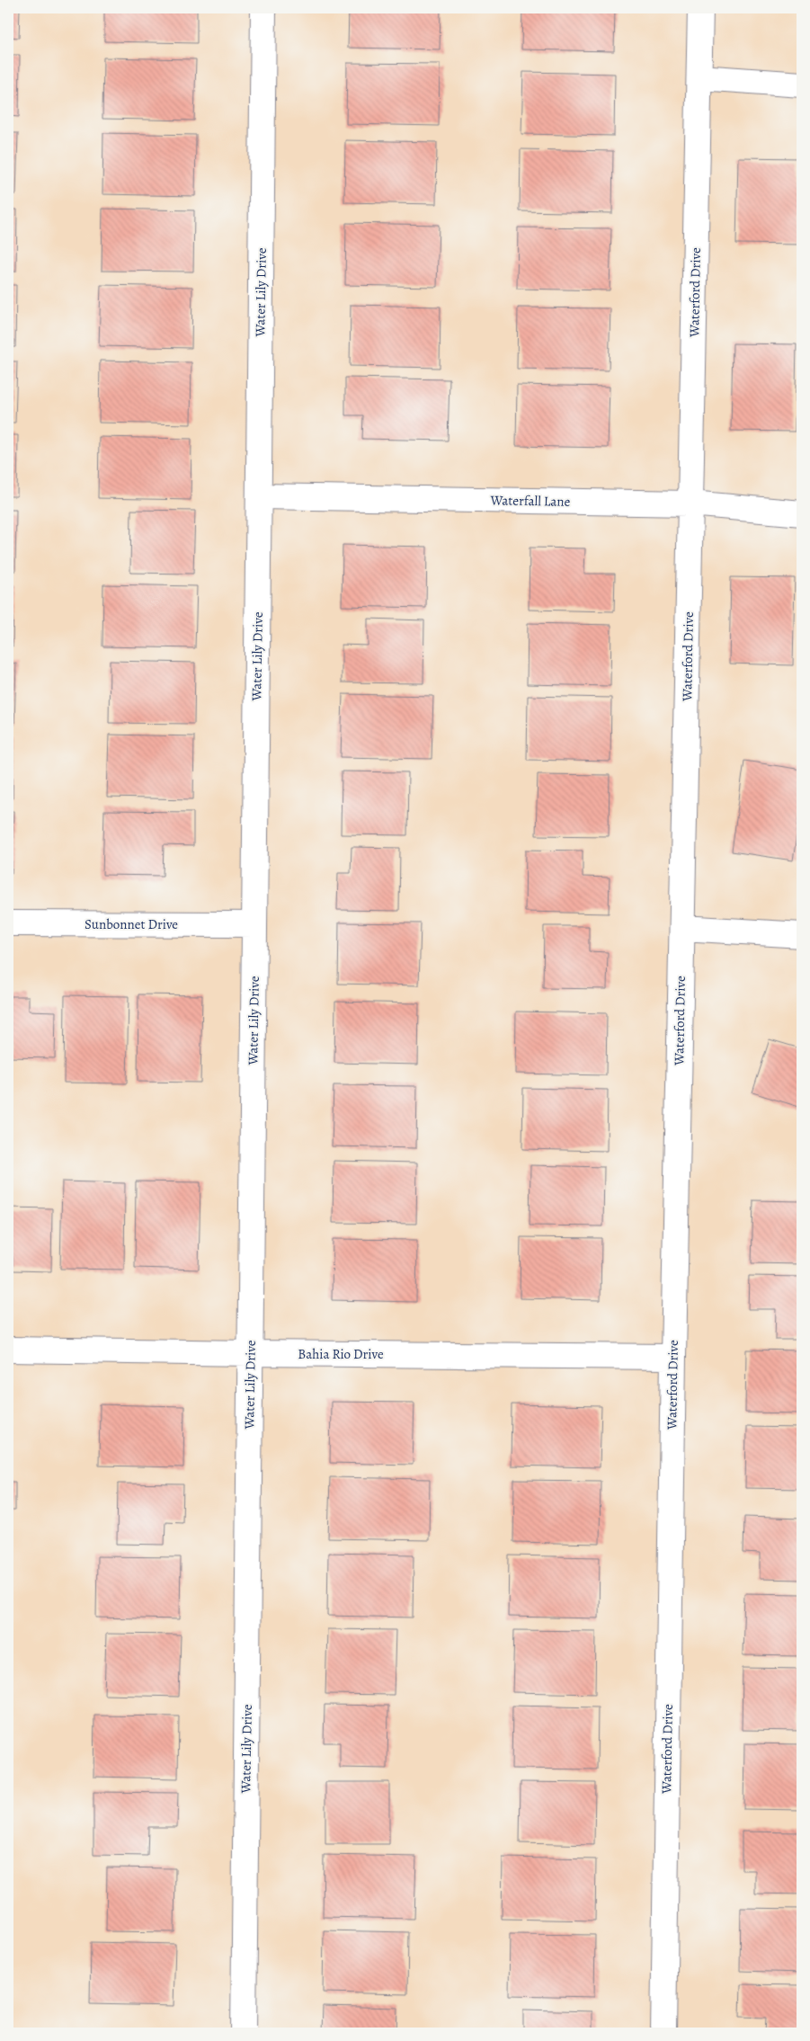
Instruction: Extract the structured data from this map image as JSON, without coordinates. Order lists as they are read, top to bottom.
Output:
{
  "streets": {
    "street": [
      "Water Lily Drive",
      "Waterford Drive",
      "Waterfall Lane",
      "Sunbonnet Drive",
      "Bahia Rio Drive"
    ]
  },
  "crossings": [
    ["Water Lily Drive", "Waterfall Lane"],
    ["Water Lily Drive", "Sunbonnet Drive"],
    ["Water Lily Drive", "Bahia Rio Drive"],
    ["Waterford Drive", "Waterfall Lane"],
    ["Waterford Drive", "Bahia Rio Drive"]
  ]
}
